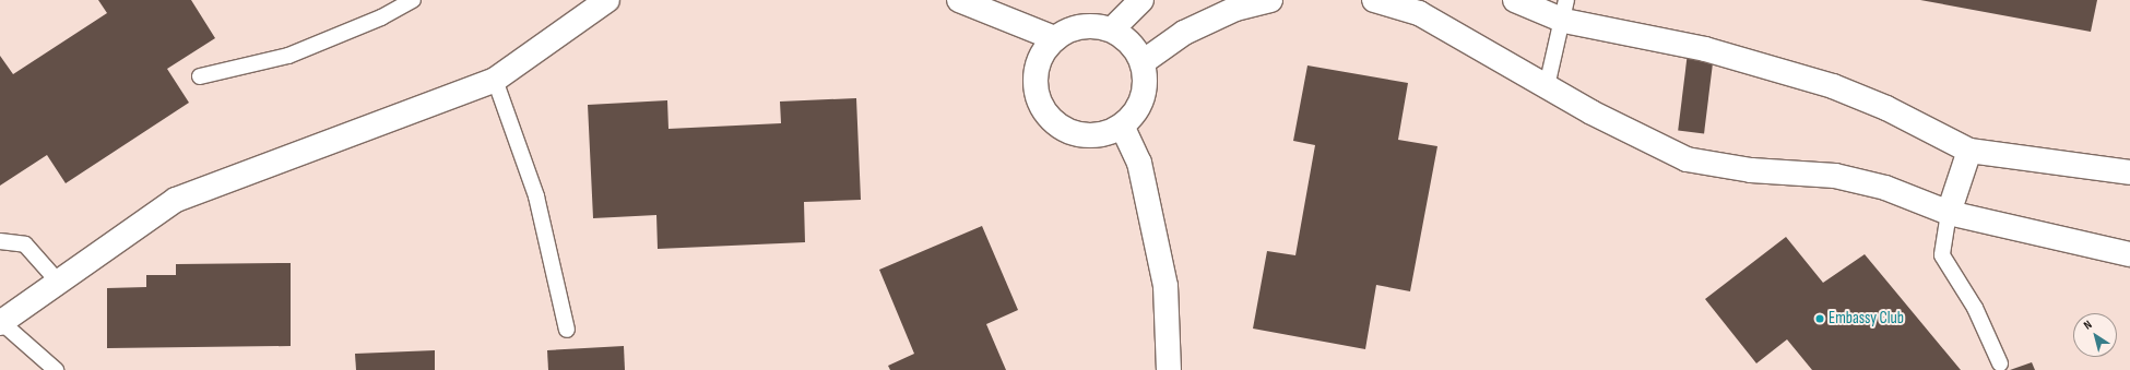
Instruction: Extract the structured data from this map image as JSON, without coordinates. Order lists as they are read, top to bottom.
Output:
{
  "places": ["Embassy Club"],
  "north": "top left"
}
